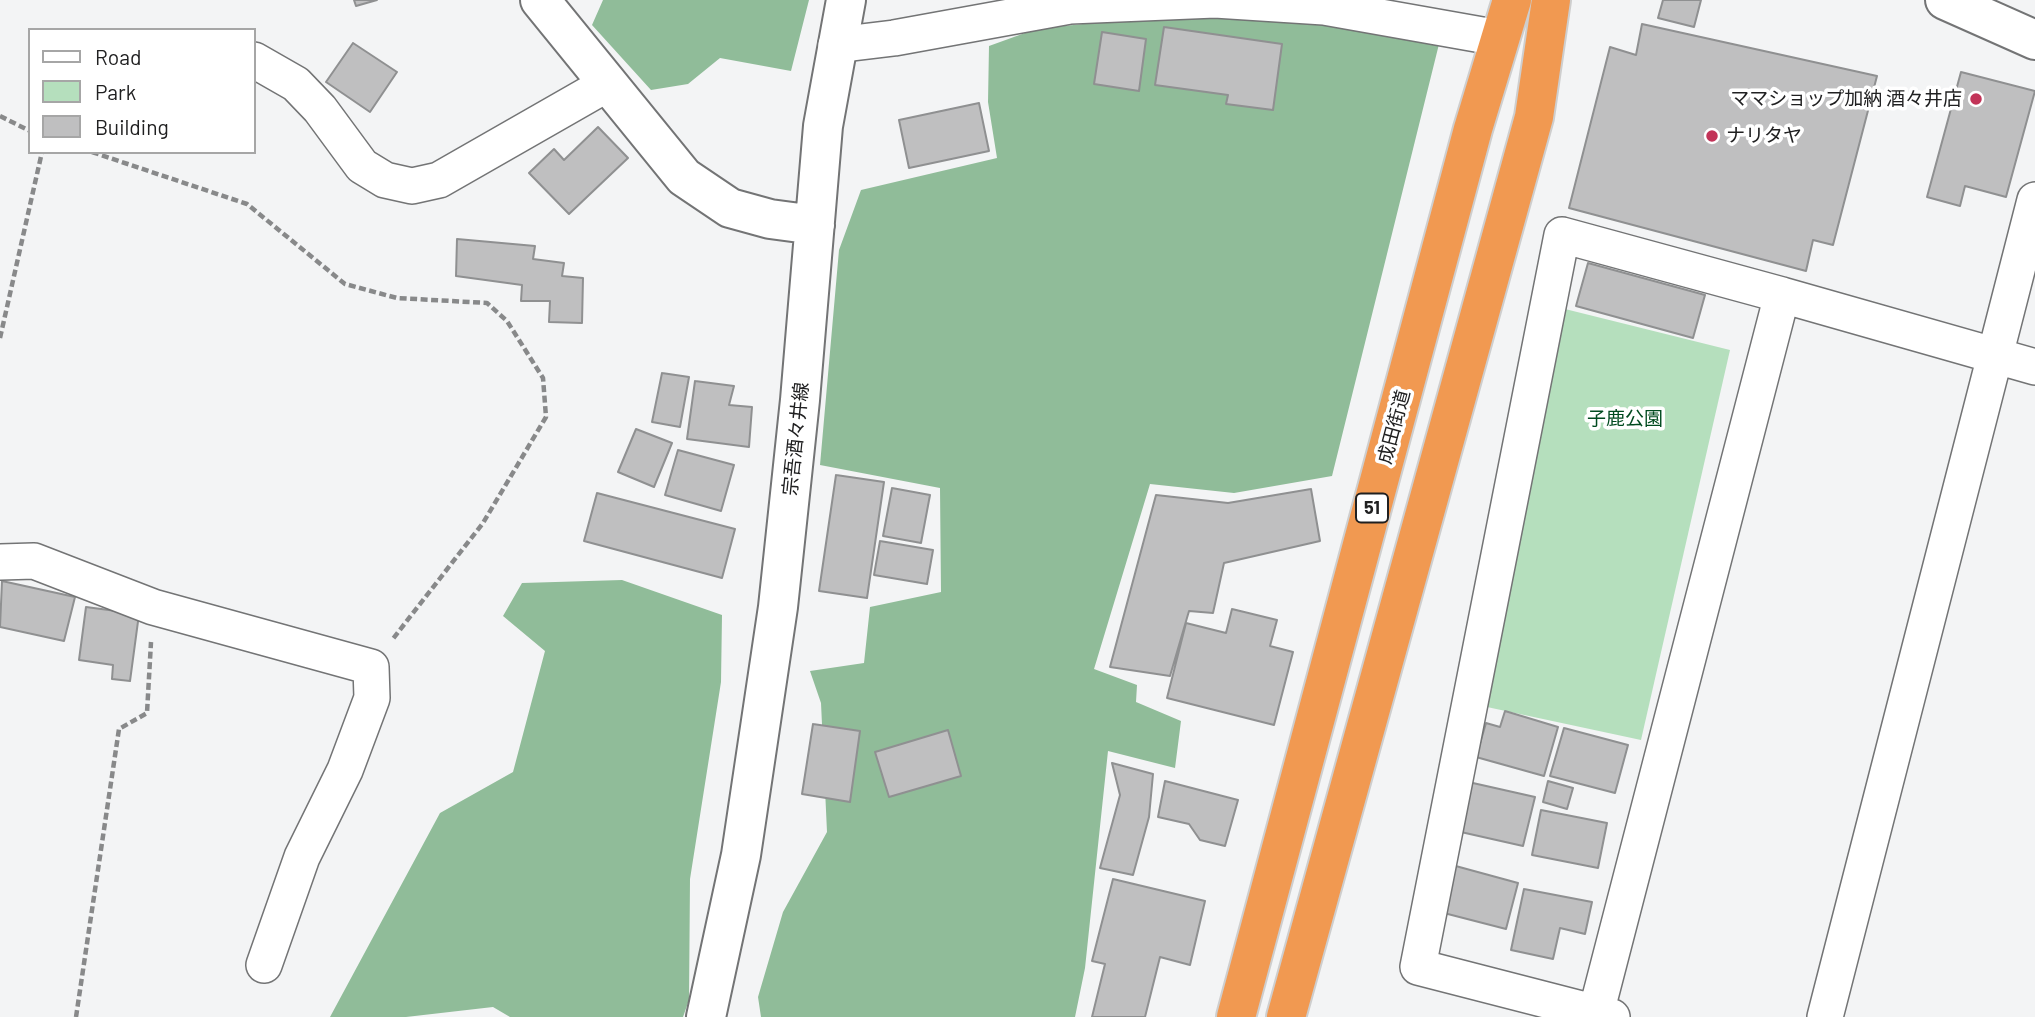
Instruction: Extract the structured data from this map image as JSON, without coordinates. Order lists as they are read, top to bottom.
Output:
{
  "streets": {
    "highway": ["成田街道", "51"],
    "main road": ["宗吾酒々井線"]
  },
  "parks": ["子鹿公園"],
  "places": ["ママショップ加納 酒々井店", "ナリタヤ"],
  "legend": ["Road", "Park", "Building"]
}
